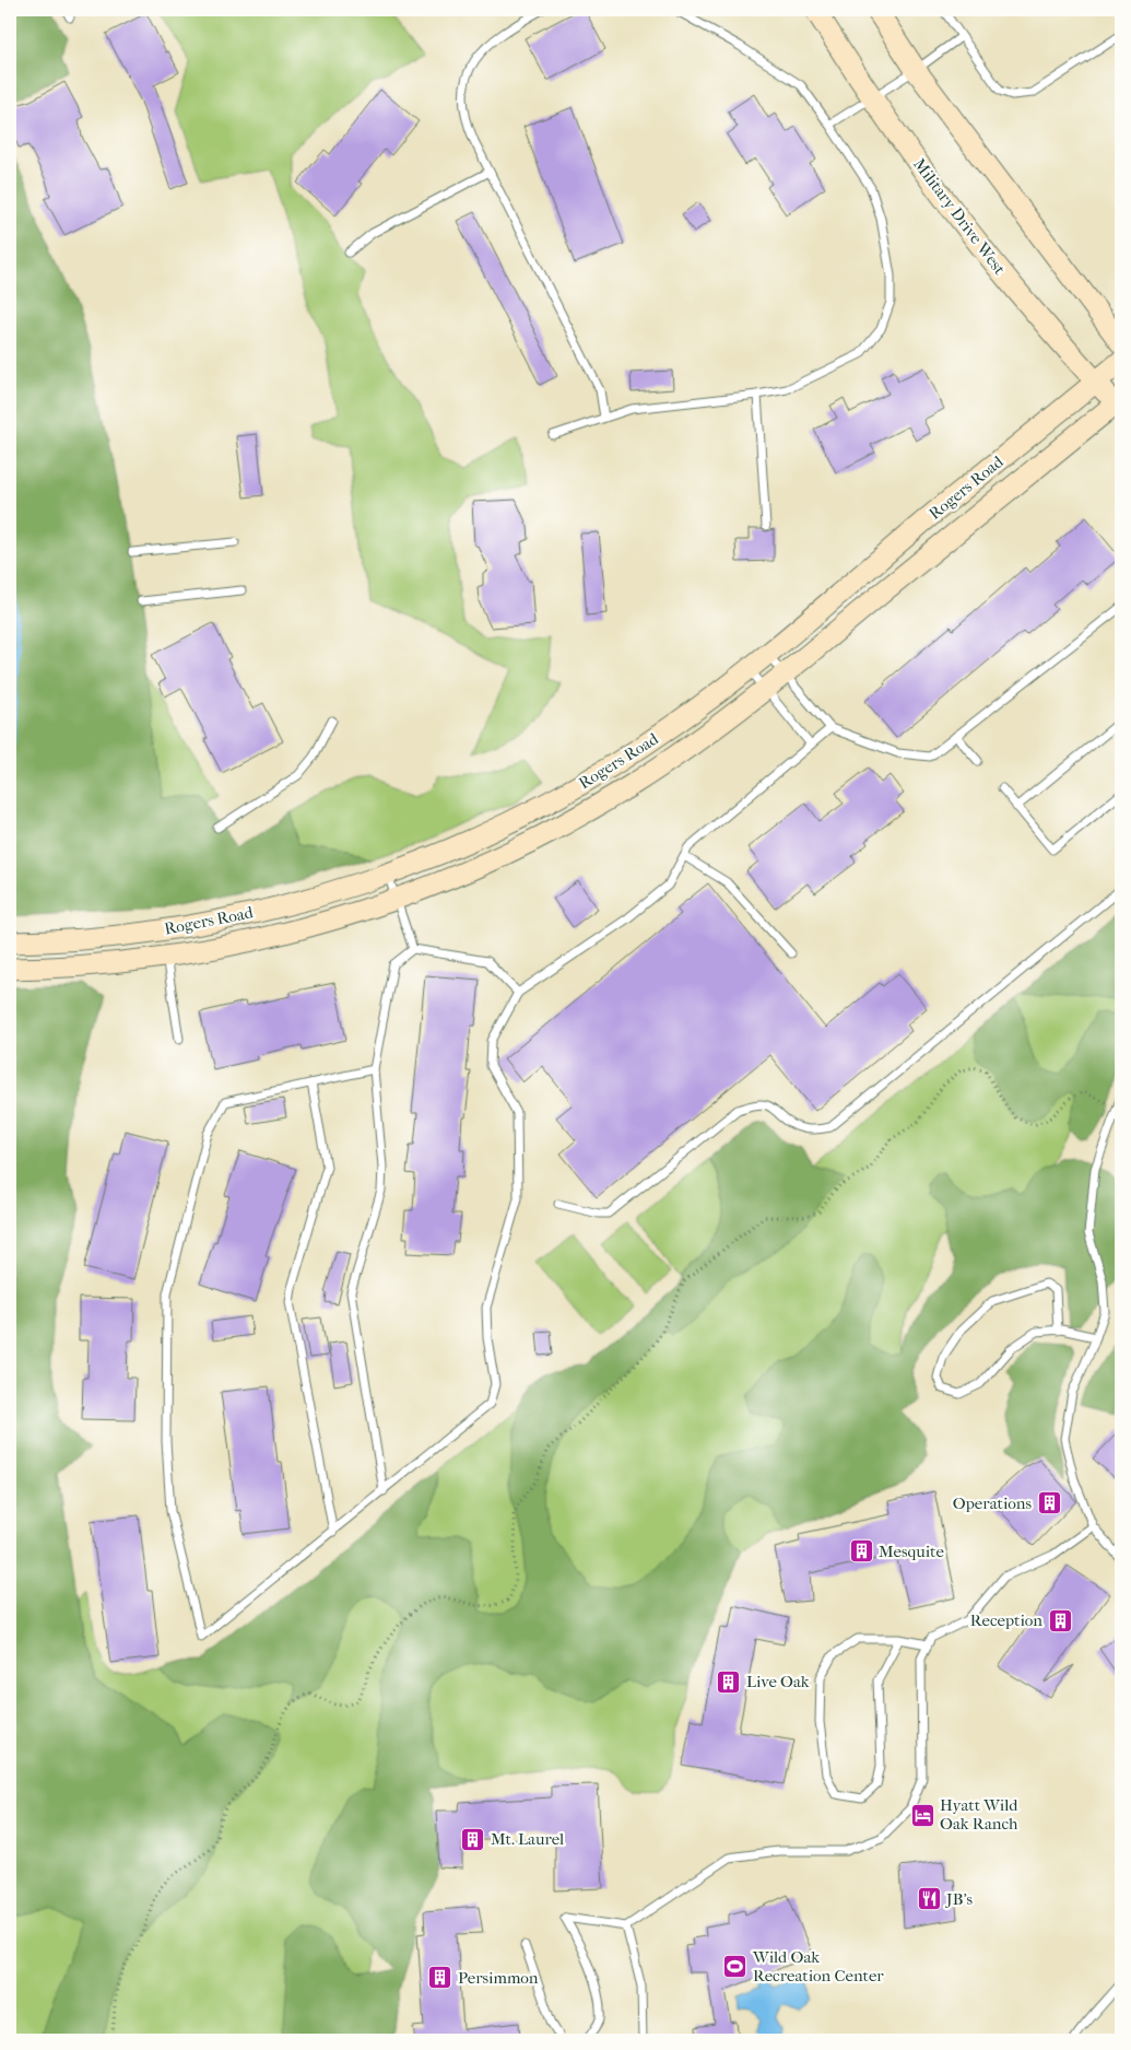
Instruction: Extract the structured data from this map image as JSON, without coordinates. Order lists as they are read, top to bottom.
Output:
{
  "streets": {
    "main road": ["Military Drive West", "Rogers Road"]
  },
  "crossings": [
    ["Military Drive West", "Rogers Road"]
  ],
  "places": {
    "building": [
      "Operations",
      "Mesquite",
      "Reception",
      "Live Oak",
      "Mt. Laurel",
      "Persimmon"
    ],
    "hotel": ["Hyatt Wild Oak Ranch"],
    "restaurant": ["JB's"],
    "sports": ["Wild Oak Recreation Center"]
  }
}
